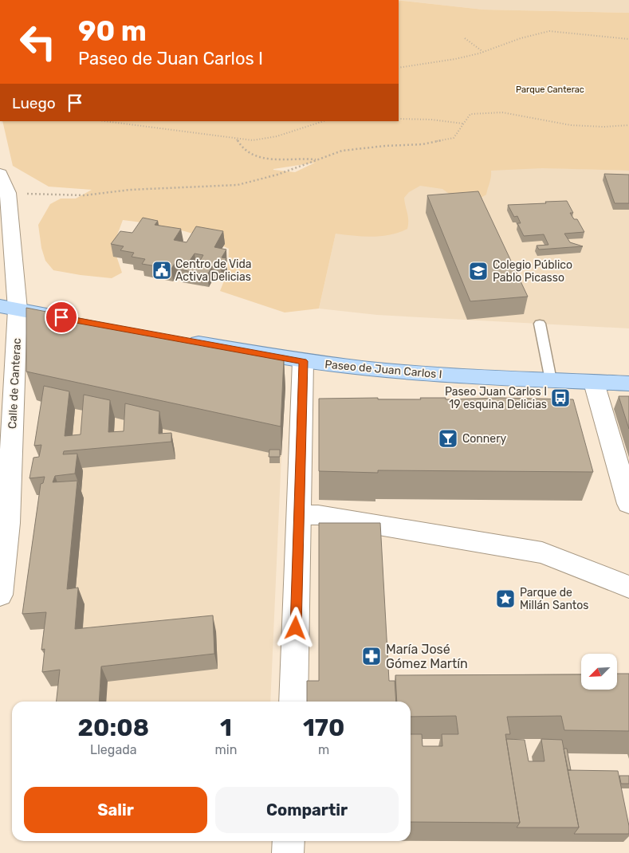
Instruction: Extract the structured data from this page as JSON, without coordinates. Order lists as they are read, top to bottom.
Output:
{
  "streets": {
    "main road": ["Paseo de Juan Carlos I"],
    "street": ["Calle de Canterac"]
  },
  "parks": ["Parque Canterac"],
  "places": {
    "public building": ["Centro de Vida Activa Delicias"],
    "school or university": ["Colegio Público Pablo Picasso"],
    "bus stop": ["Paseo Juan Carlos I 19 esquina Delicias"],
    "bar": ["Connery"],
    "place": ["Parque de Millán Santos"],
    "pharmacy": ["María José Gómez Martín"]
  },
  "north": "bottom left",
  "page": {
    "turn": ["90 m", "Paseo de Juan Carlos I"],
    "then": "Luego",
    "eta": [
      "20:08",
      "Llegada",
      "1",
      "min",
      "170",
      "m"
    ],
    "buttons": ["Salir", "Compartir"]
  }
}
